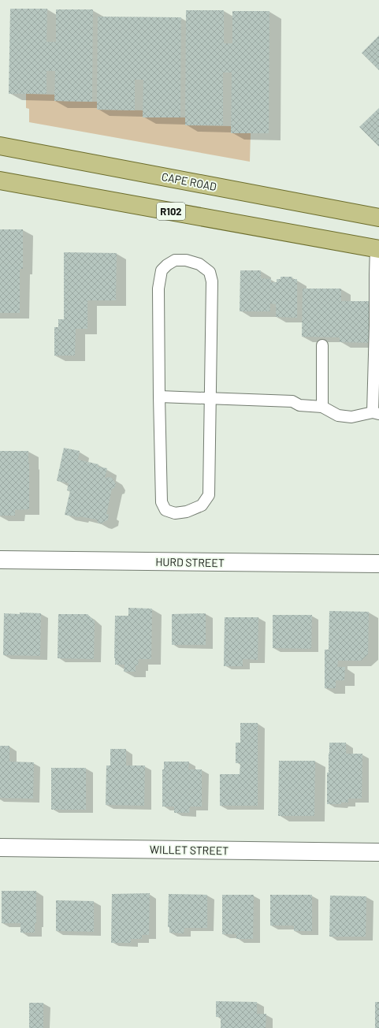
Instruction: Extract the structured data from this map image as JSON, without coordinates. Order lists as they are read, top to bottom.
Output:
{
  "streets": {
    "main road": ["CAPE ROAD", "R102"],
    "street": ["HURD STREET", "WILLET STREET"]
  }
}
